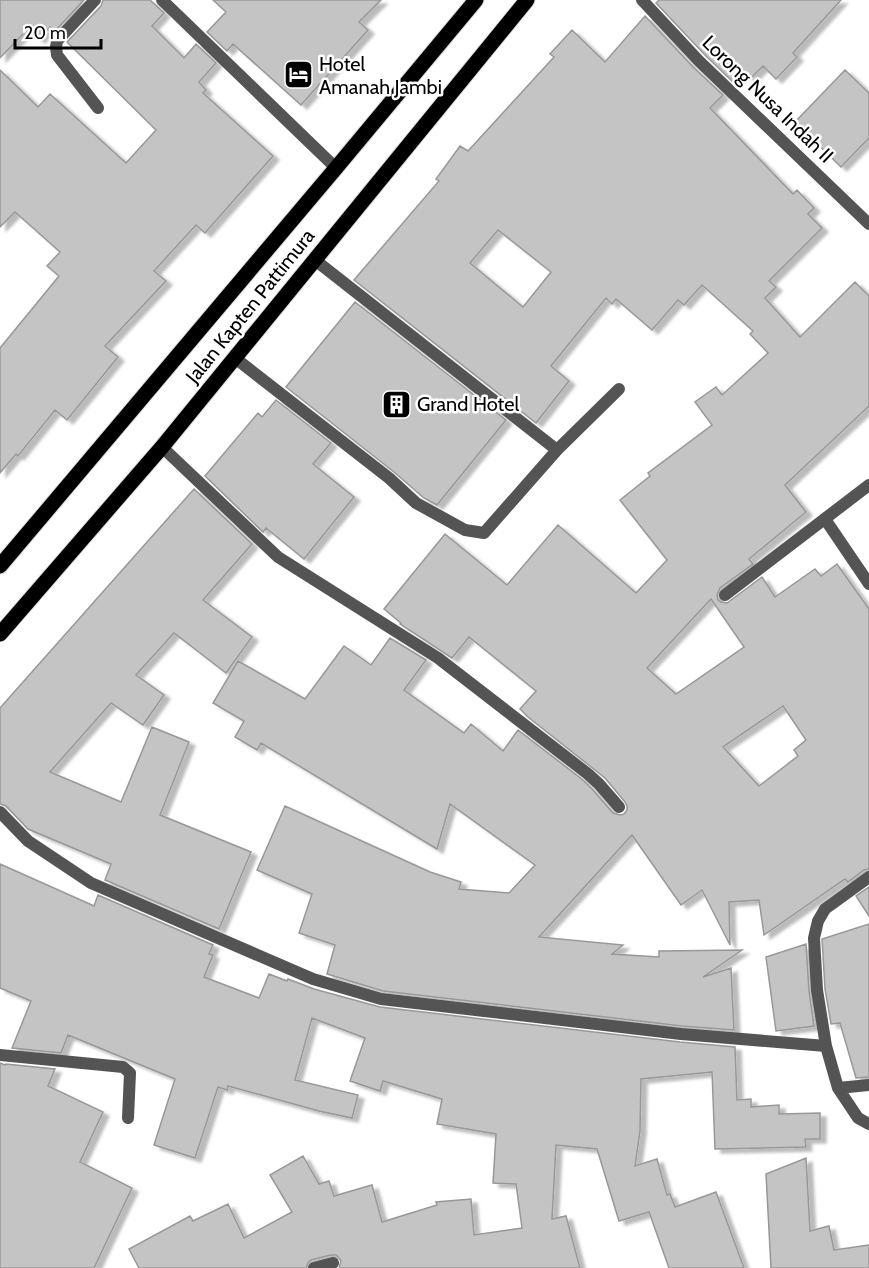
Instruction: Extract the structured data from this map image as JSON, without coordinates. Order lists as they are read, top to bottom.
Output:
{
  "streets": {
    "main road": ["Jalan Kapten Pattimura"],
    "street": ["Lorong Nusa Indah II"]
  },
  "places": {
    "hotel": ["Hotel Amanah Jambi"],
    "building": ["Grand Hotel"]
  },
  "scale_bar": "20 m"
}
